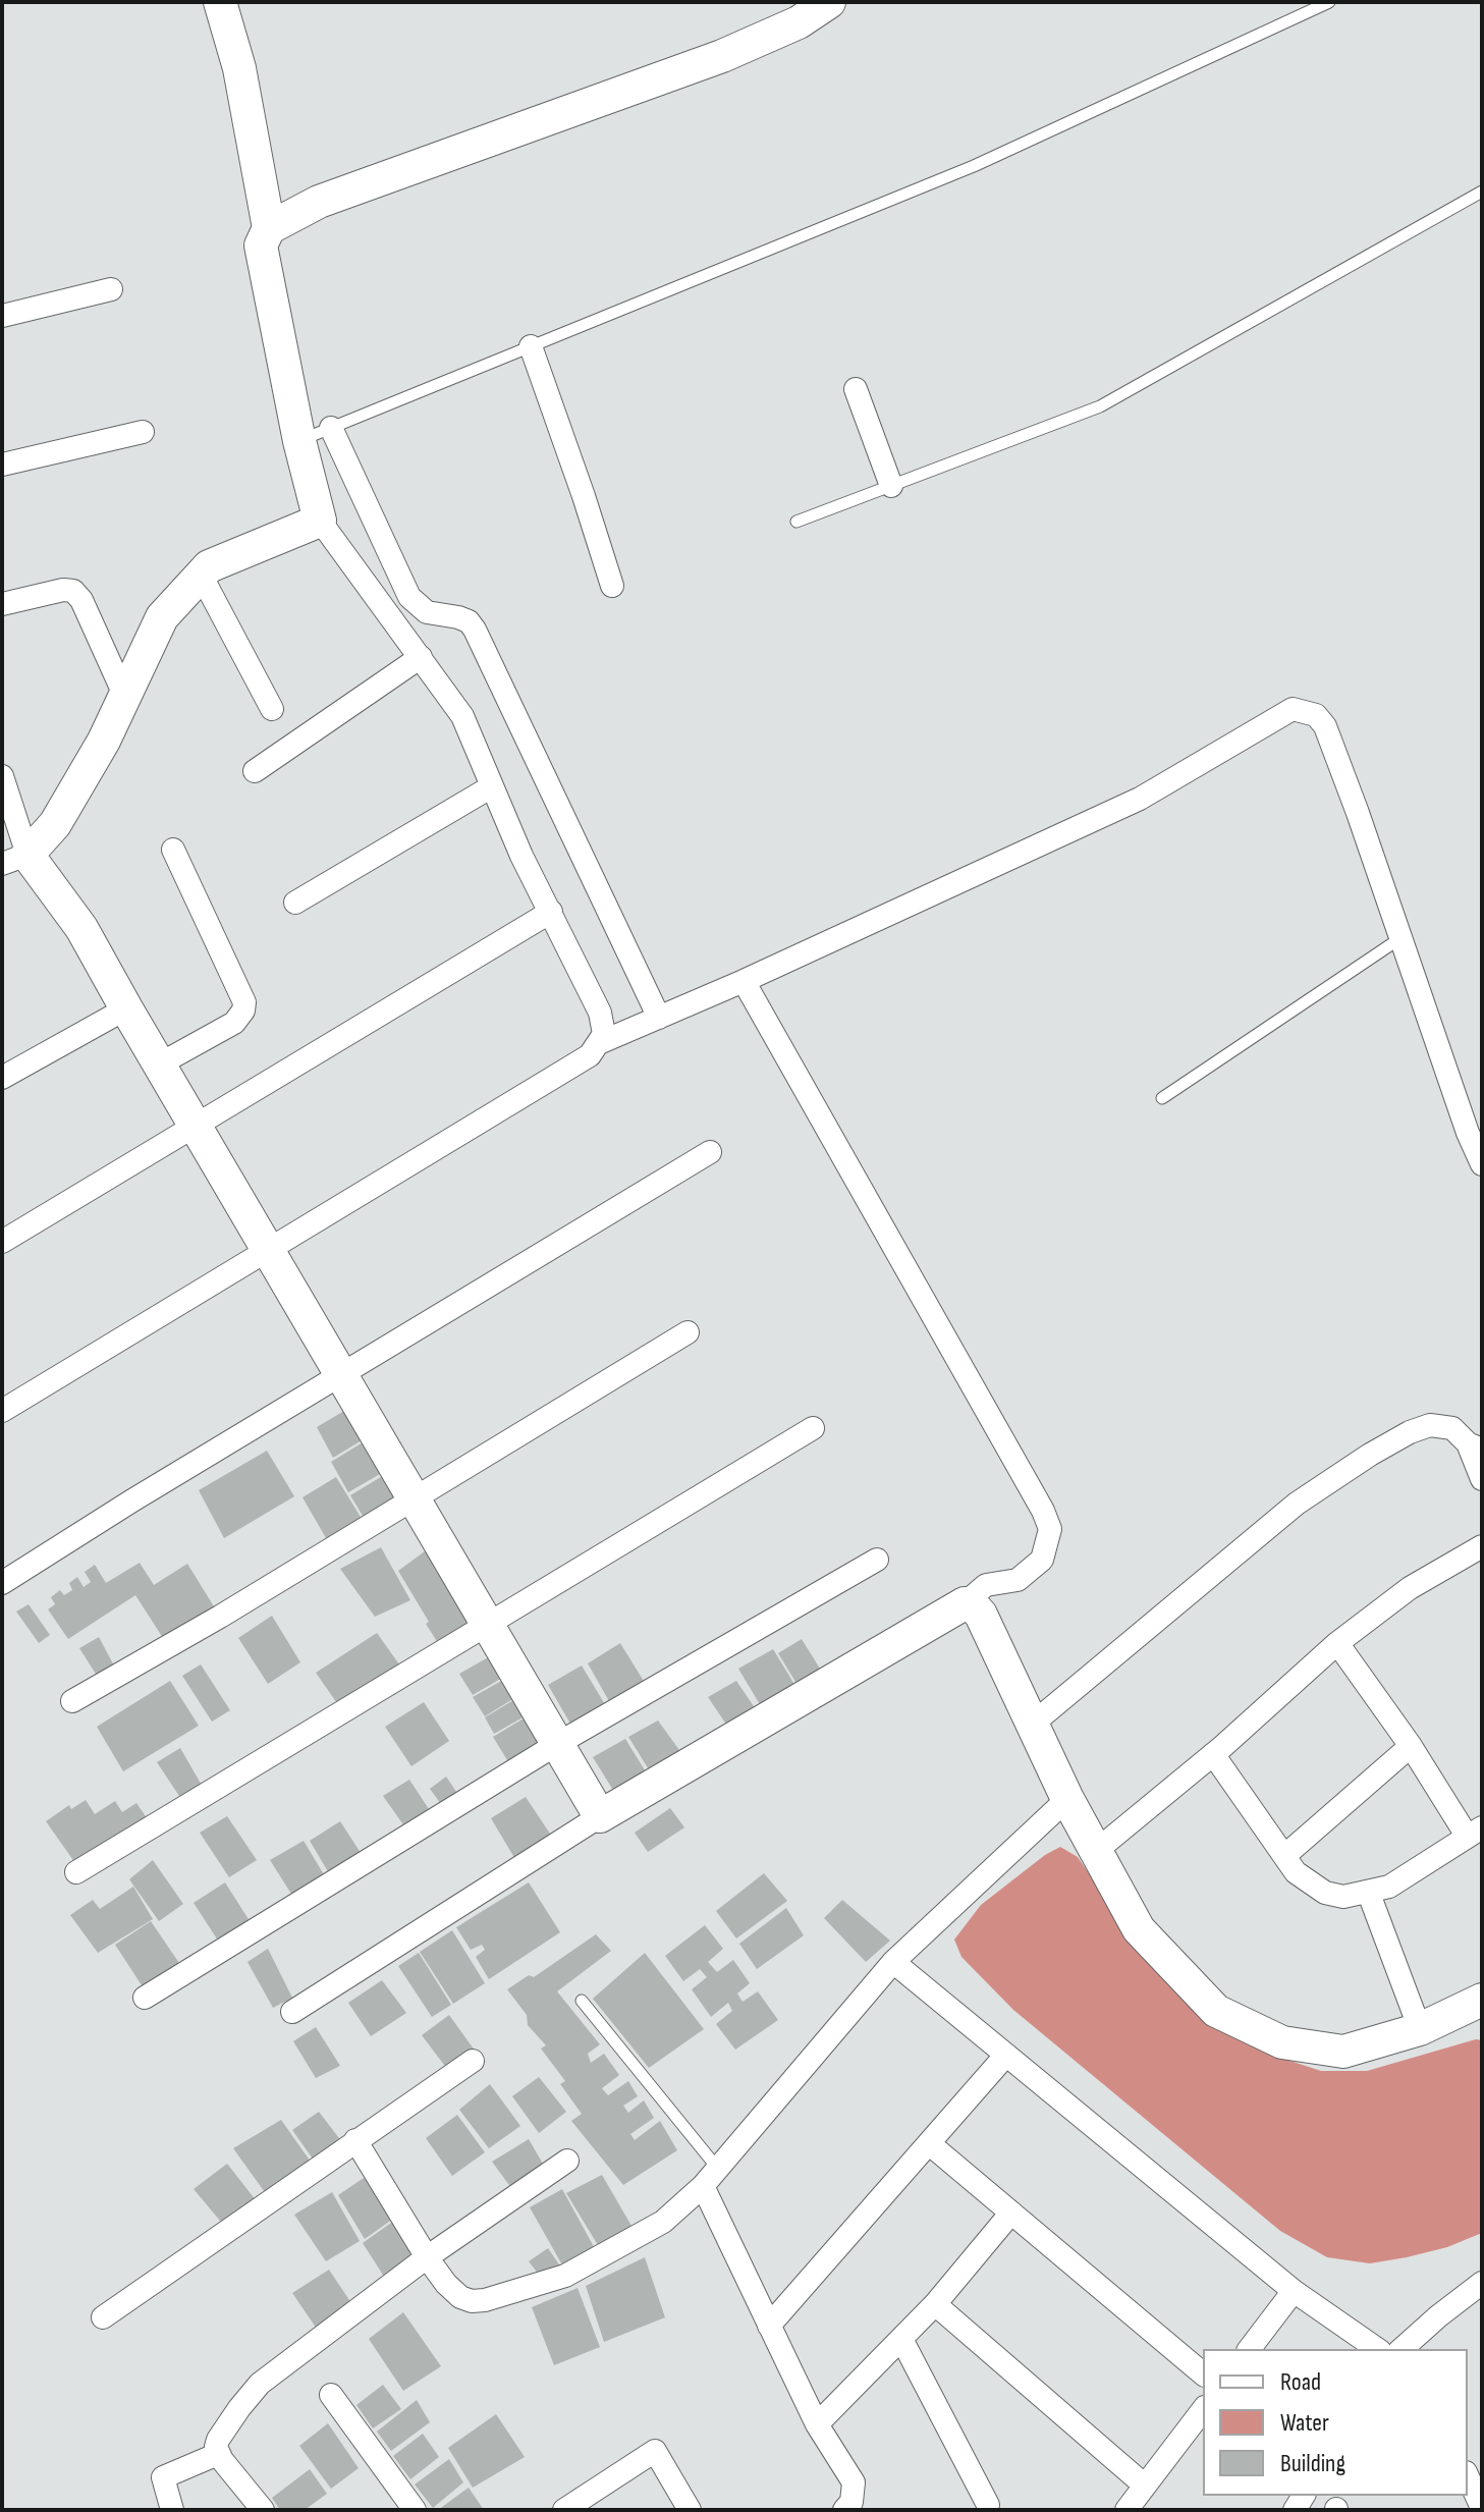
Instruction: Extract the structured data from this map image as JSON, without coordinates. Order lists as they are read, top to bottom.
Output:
{
  "legend": ["Road", "Water", "Building"]
}
